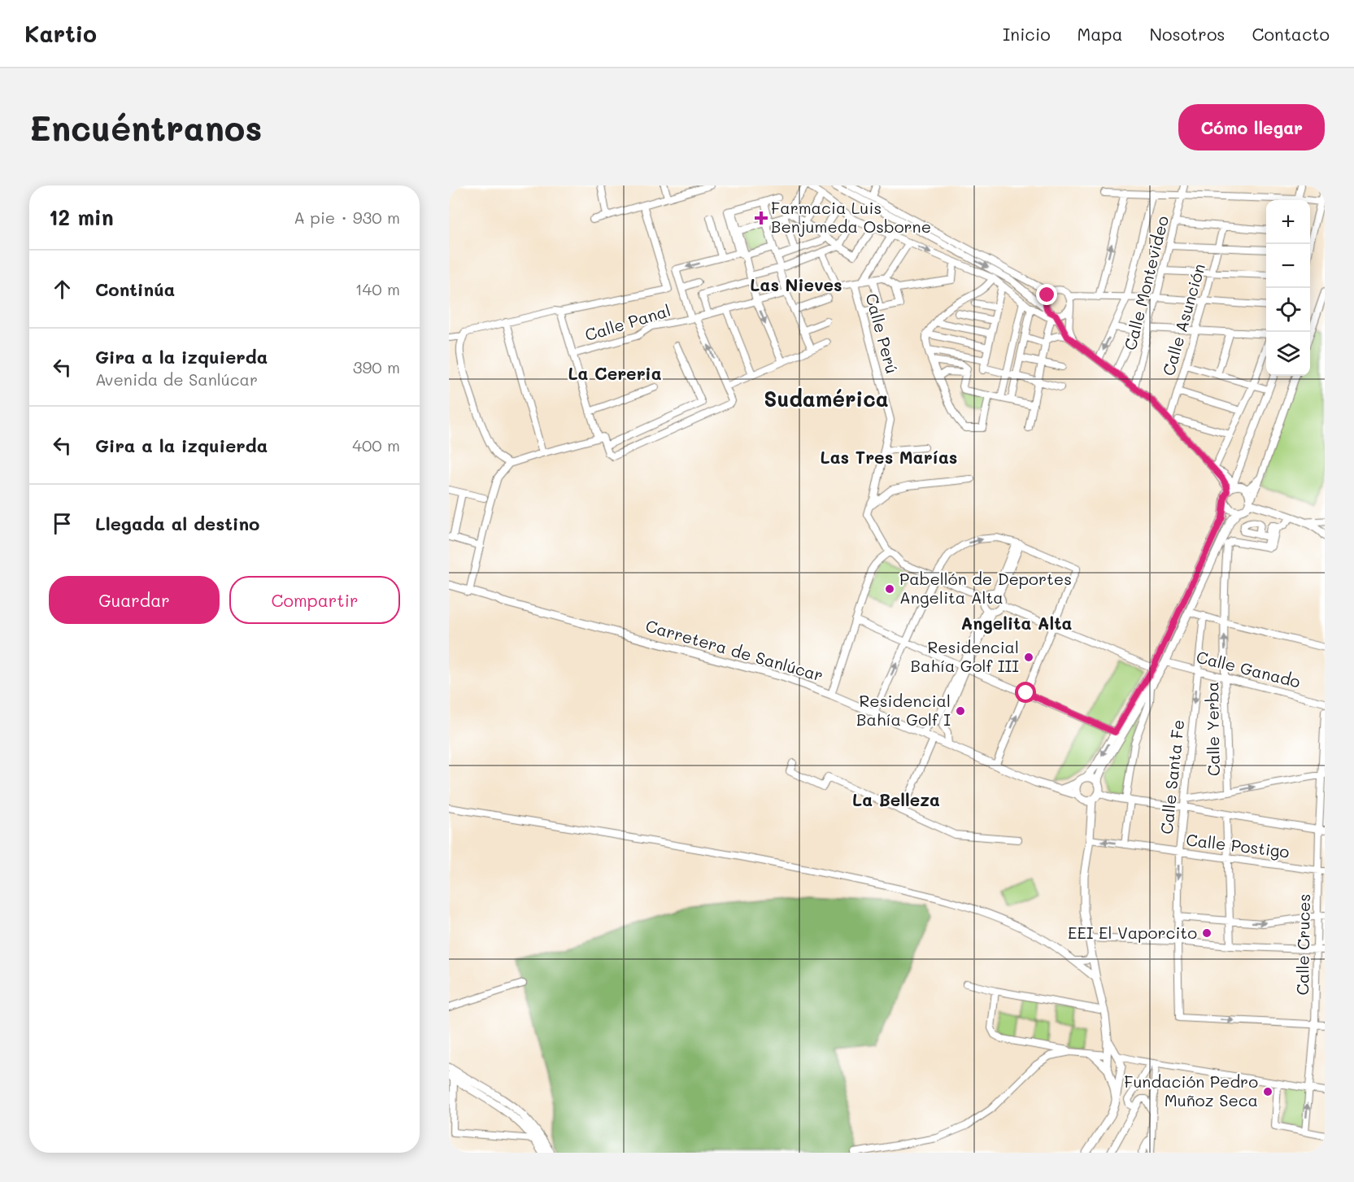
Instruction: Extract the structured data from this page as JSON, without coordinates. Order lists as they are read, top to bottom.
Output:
{
  "streets": {
    "main road": ["Carretera de Sanlúcar"],
    "street": [
      "Calle Montevideo",
      "Calle Asunción",
      "Calle Panal",
      "Calle Perú",
      "Calle Ganado",
      "Calle Yerba",
      "Calle Santa Fe",
      "Calle Postigo",
      "Calle Cruces"
    ]
  },
  "crossings": [
    ["Calle Ganado", "Calle Yerba"],
    ["Calle Ganado", "Calle Santa Fe"],
    ["Calle Santa Fe", "Calle Postigo"],
    ["Calle Santa Fe", "Calle Cruces"],
    ["Calle Postigo", "Calle Cruces"]
  ],
  "districts": [
    "Las Nieves",
    "La Cereria",
    "Sudamérica",
    "Las Tres Marías",
    "Angelita Alta",
    "La Belleza"
  ],
  "places": {
    "health": ["Farmacia Luis Benjumeda Osborne"],
    "other": [
      "Pabellón de Deportes Angelita Alta",
      "Residencial Bahía Golf III",
      "Residencial Bahía Golf I",
      "EEI El Vaporcito",
      "Fundación Pedro Muñoz Seca"
    ]
  },
  "page": {
    "header": "Kartio",
    "nav": [
      "Inicio",
      "Mapa",
      "Nosotros",
      "Contacto"
    ],
    "buttons": [
      "Cómo llegar",
      ["Guardar", "Compartir"]
    ],
    "title": "Encuéntranos",
    "heading": ["12 min", "A pie · 930 m"],
    "map_buttons": ["+", "−"],
    "list": [
      ["Continúa", "140 m"],
      ["Gira a la izquierda", "Avenida de Sanlúcar", "390 m"],
      ["Gira a la izquierda", "400 m"],
      "Llegada al destino"
    ]
  }
}
